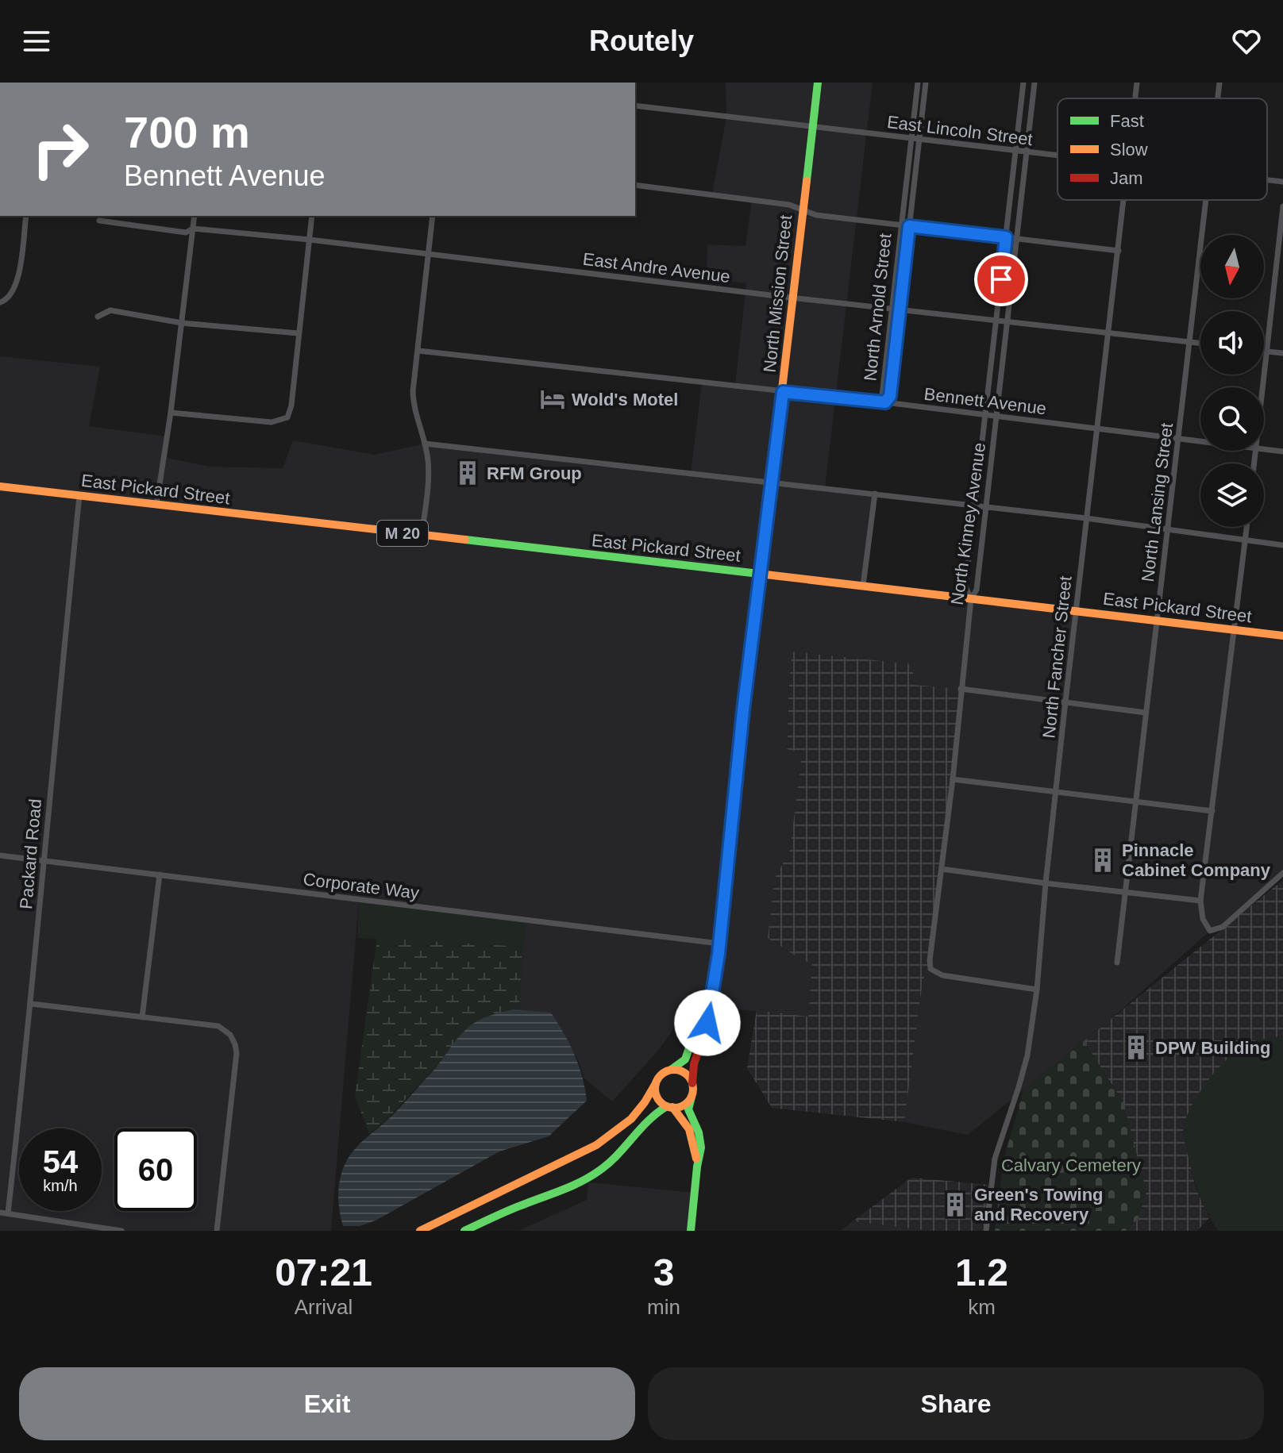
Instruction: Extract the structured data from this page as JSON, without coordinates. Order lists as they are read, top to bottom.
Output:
{
  "streets": {
    "main road": ["North Mission Street", "East Pickard Street", "M 20"],
    "street": [
      "East Lincoln Street",
      "East Andre Avenue",
      "North Arnold Street",
      "Bennett Avenue",
      "North Lansing Street",
      "North Kinney Avenue",
      "North Fancher Street",
      "Packard Road",
      "Corporate Way"
    ]
  },
  "crossings": [
    ["East Lincoln Street", "North Mission Street"],
    ["East Lincoln Street", "North Arnold Street"],
    ["East Lincoln Street", "North Kinney Avenue"],
    ["East Andre Avenue", "North Mission Street"],
    ["East Andre Avenue", "North Arnold Street"],
    ["East Andre Avenue", "North Lansing Street"],
    ["East Andre Avenue", "North Kinney Avenue"],
    ["East Andre Avenue", "North Fancher Street"],
    ["North Mission Street", "Bennett Avenue"],
    ["North Mission Street", "East Pickard Street"],
    ["North Mission Street", "Corporate Way"],
    ["North Arnold Street", "Bennett Avenue"],
    ["Bennett Avenue", "North Lansing Street"],
    ["Bennett Avenue", "North Kinney Avenue"],
    ["Bennett Avenue", "North Fancher Street"],
    ["East Pickard Street", "North Lansing Street"],
    ["East Pickard Street", "North Kinney Avenue"],
    ["East Pickard Street", "North Fancher Street"],
    ["East Pickard Street", "Packard Road"],
    ["North Kinney Avenue", "North Fancher Street"],
    ["Packard Road", "Corporate Way"]
  ],
  "parks": ["Calvary Cemetery"],
  "places": {
    "hotel": ["Wold's Motel"],
    "building": [
      "RFM Group",
      "Pinnacle Cabinet Company",
      "DPW Building",
      "Green's Towing and Recovery"
    ]
  },
  "legend": ["Fast", "Slow", "Jam"],
  "north": "bottom",
  "page": {
    "header": "Routely",
    "turn": ["700 m", "Bennett Avenue"],
    "speed": "54 km/h",
    "limit": "60",
    "eta": [
      "07:21",
      "Arrival",
      "3",
      "min",
      "1.2",
      "km"
    ],
    "buttons": ["Exit", "Share"]
  }
}
